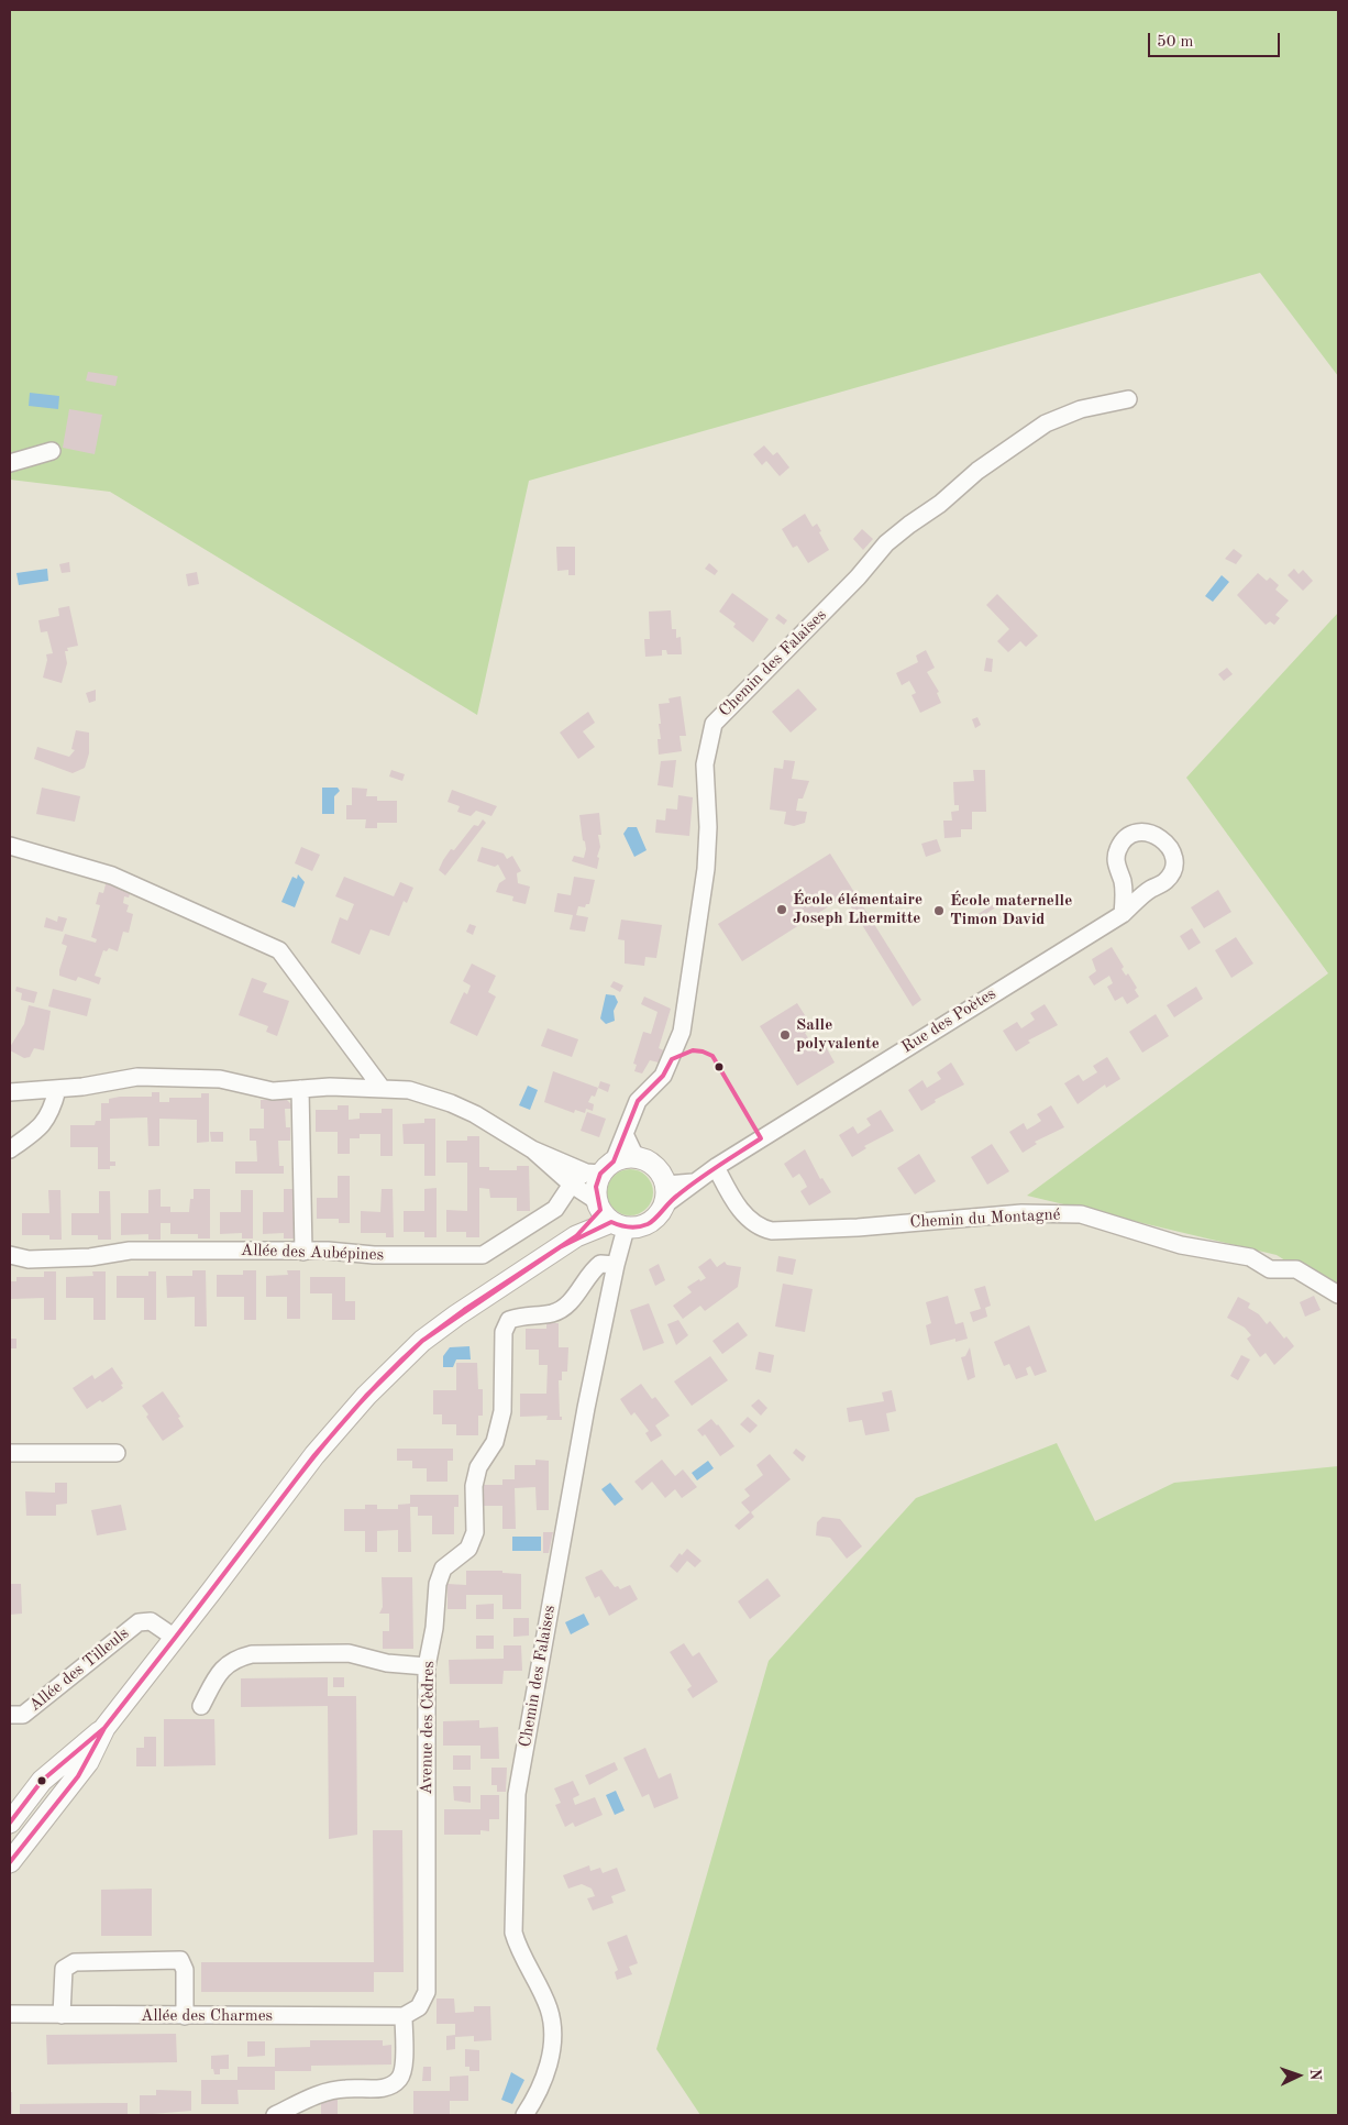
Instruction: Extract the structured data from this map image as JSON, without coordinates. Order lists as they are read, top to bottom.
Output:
{
  "streets": {
    "street": [
      "Chemin des Falaises",
      "Rue des Poètes",
      "Chemin du Montagné",
      "Allée des Aubépines",
      "Allée des Tilleuls",
      "Avenue des Cèdres",
      "Allée des Charmes"
    ]
  },
  "crossings": [
    ["Chemin des Falaises", "Rue des Poètes"],
    ["Chemin des Falaises", "Allée des Aubépines"],
    ["Chemin des Falaises", "Avenue des Cèdres"],
    ["Rue des Poètes", "Chemin du Montagné"],
    ["Rue des Poètes", "Allée des Aubépines"],
    ["Avenue des Cèdres", "Allée des Charmes"]
  ],
  "places": ["École élémentaire Joseph Lhermitte", "École maternelle Timon David", "Salle polyvalente"],
  "scale_bar": "50 m",
  "north": "right"
}
